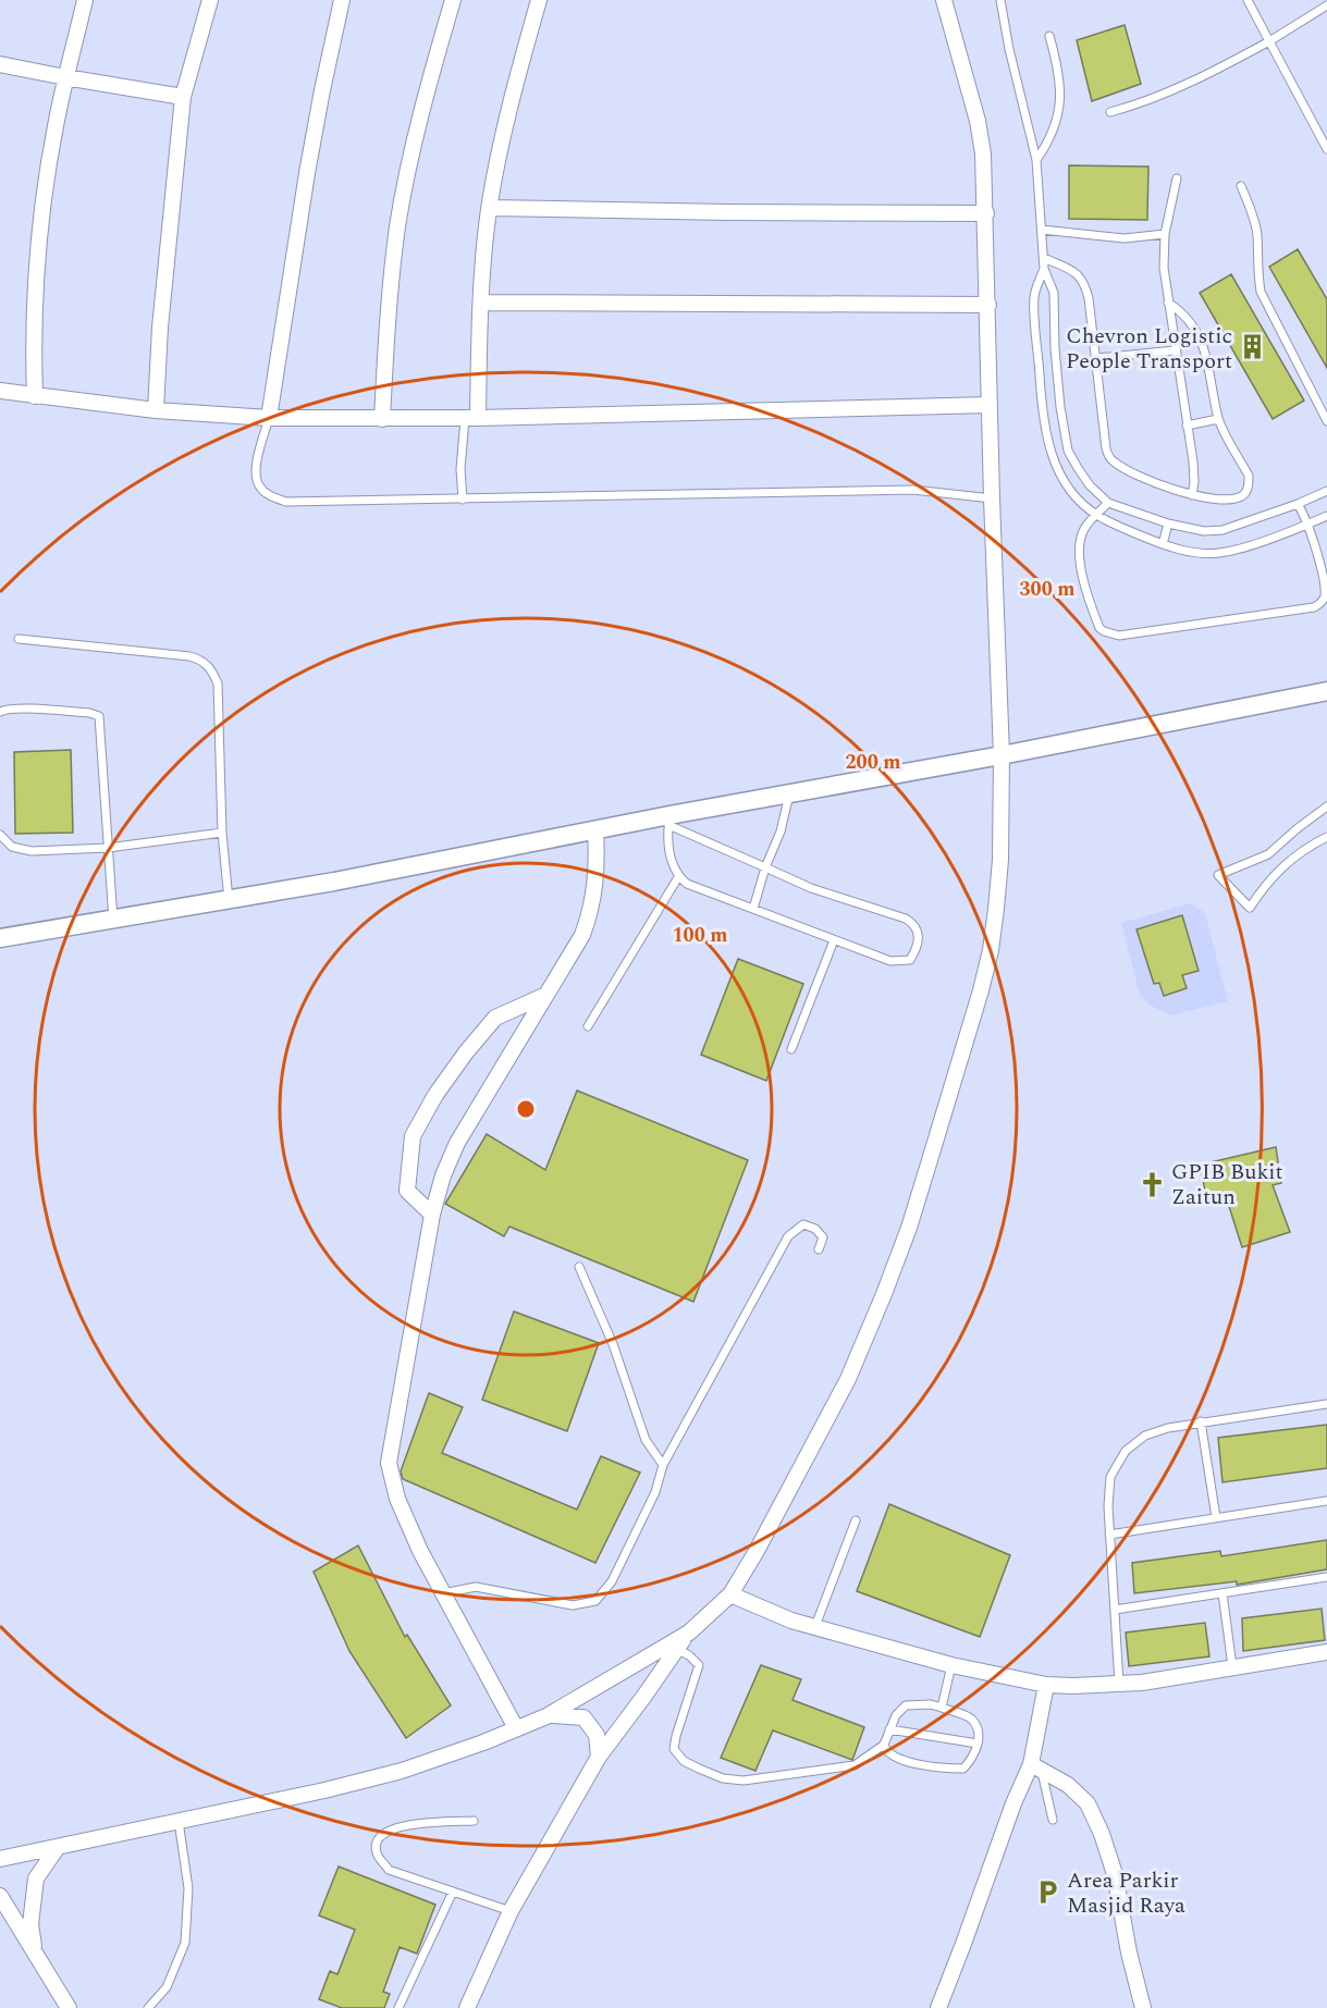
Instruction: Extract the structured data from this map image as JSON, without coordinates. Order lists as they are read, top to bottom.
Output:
{
  "places": {
    "building": ["Chevron Logistic People Transport"],
    "church": ["GPIB Bukit Zaitun"],
    "parking": ["Area Parkir Masjid Raya"]
  },
  "rings": ["300 m", "200 m", "100 m"]
}
